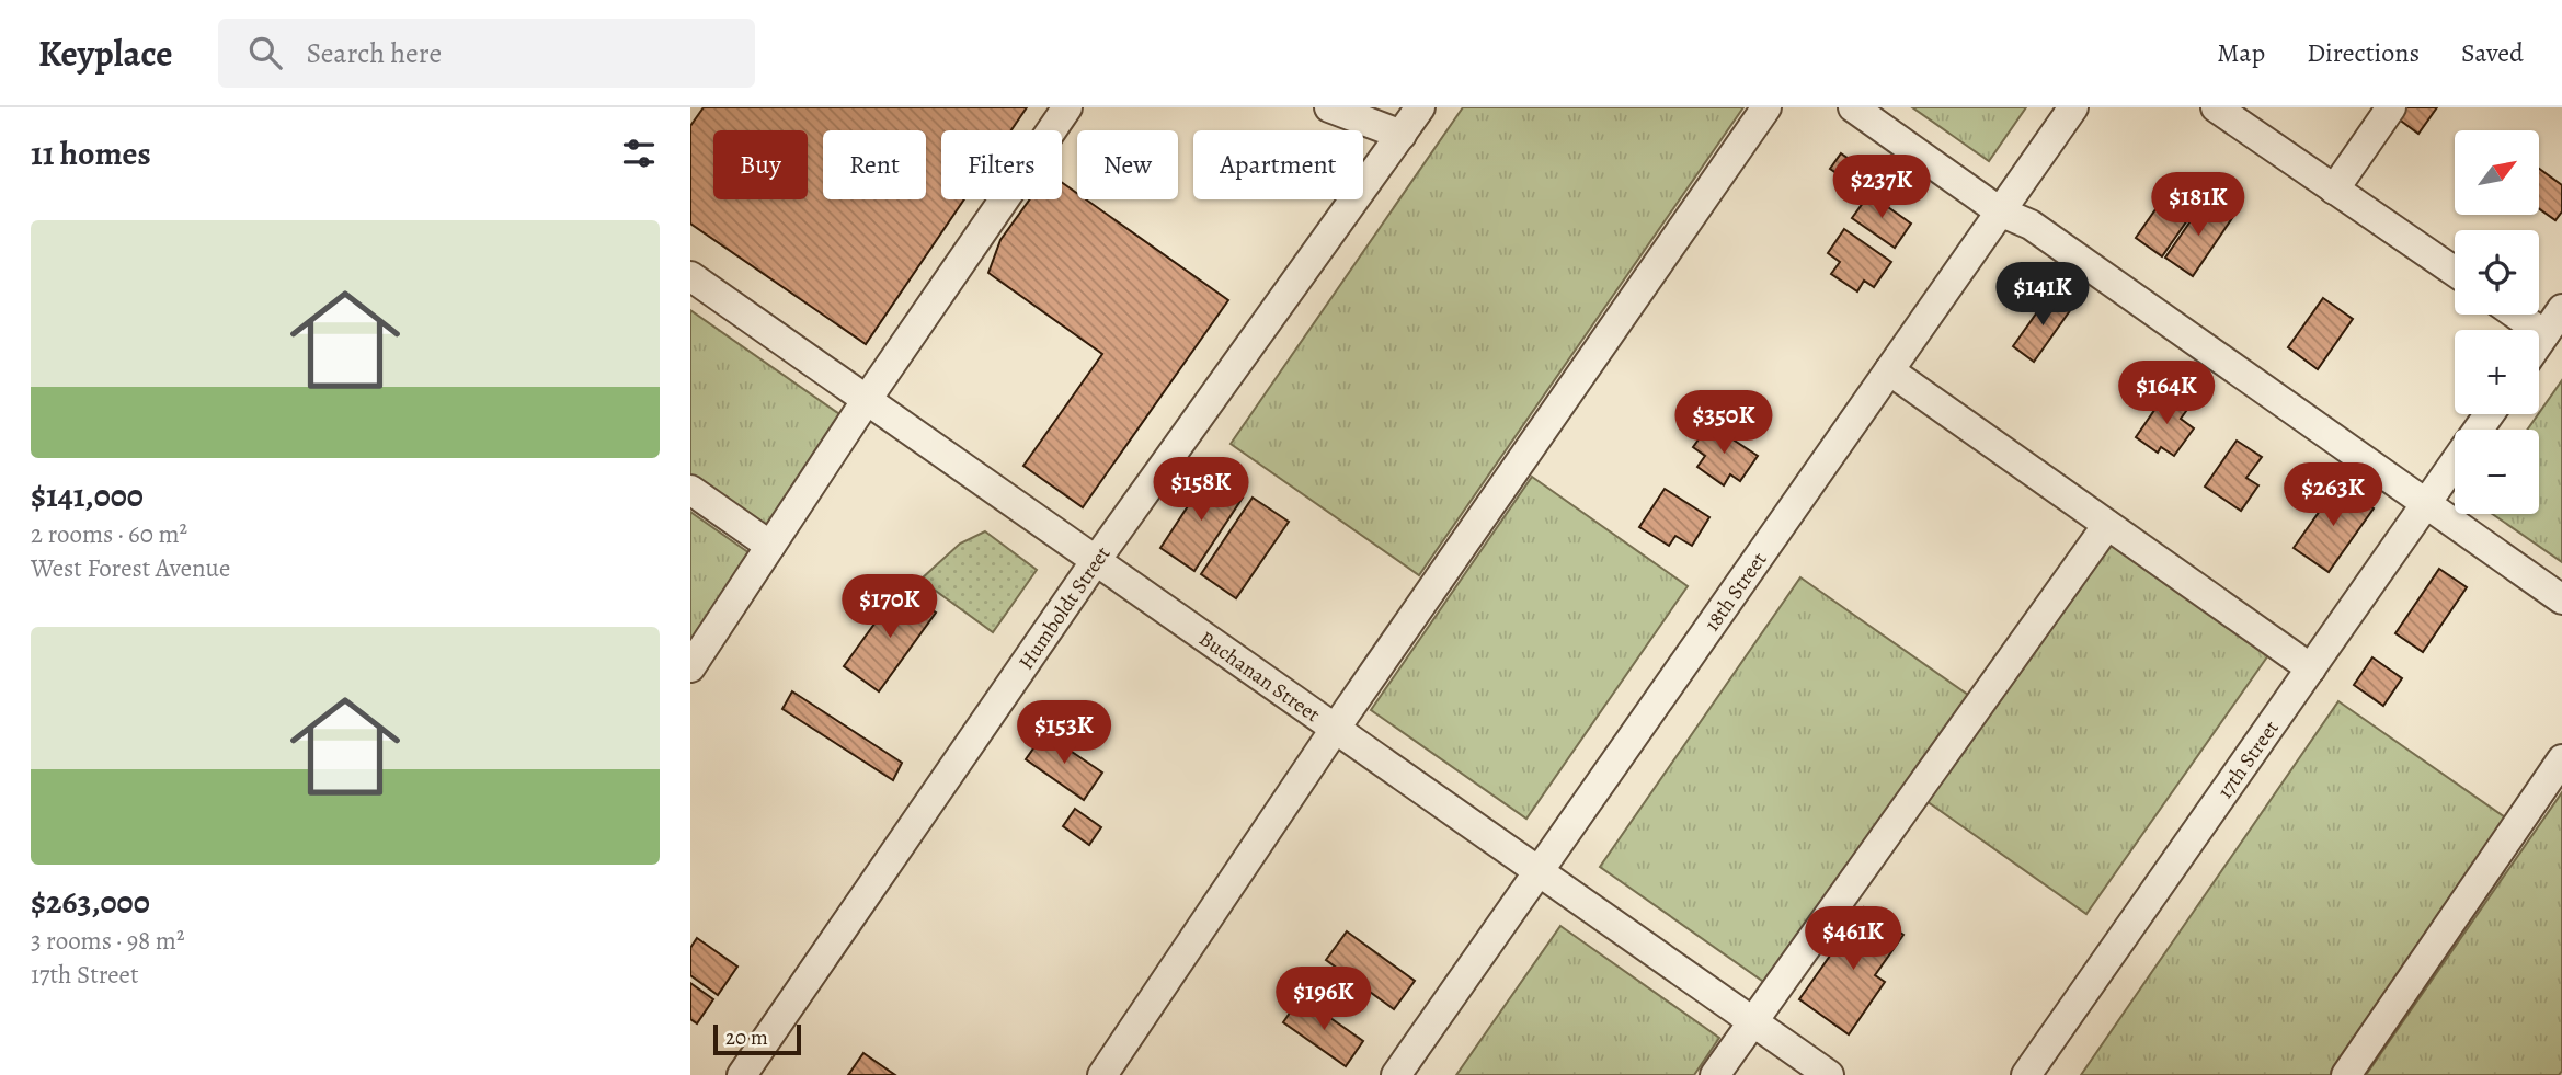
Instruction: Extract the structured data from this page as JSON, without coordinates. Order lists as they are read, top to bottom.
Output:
{
  "streets": {
    "street": [
      "18th Street",
      "Humboldt Street",
      "Buchanan Street",
      "17th Street"
    ]
  },
  "crossings": [
    ["18th Street", "Buchanan Street"],
    ["Humboldt Street", "Buchanan Street"]
  ],
  "scale_bar": "20 m",
  "north": "top right",
  "page": {
    "header": "Keyplace",
    "search": "Search here",
    "nav": ["Map", "Directions", "Saved"],
    "heading": "11 homes",
    "map_buttons": ["+", "−"],
    "chip": [
      "Buy",
      "Rent",
      "Filters",
      "New",
      "Apartment"
    ],
    "price": [
      "$237K",
      "$181K",
      "$141K",
      "$164K",
      "$350K",
      "$158K",
      "$263K",
      "$170K",
      "$153K",
      "$461K",
      "$196K"
    ],
    "list": [
      {
        "name": "$141,000",
        "note": "2 rooms · 60 m² · West Forest Avenue"
      },
      {
        "name": "$263,000",
        "note": "3 rooms · 98 m² · 17th Street"
      }
    ],
    "scale": "20 m"
  }
}
